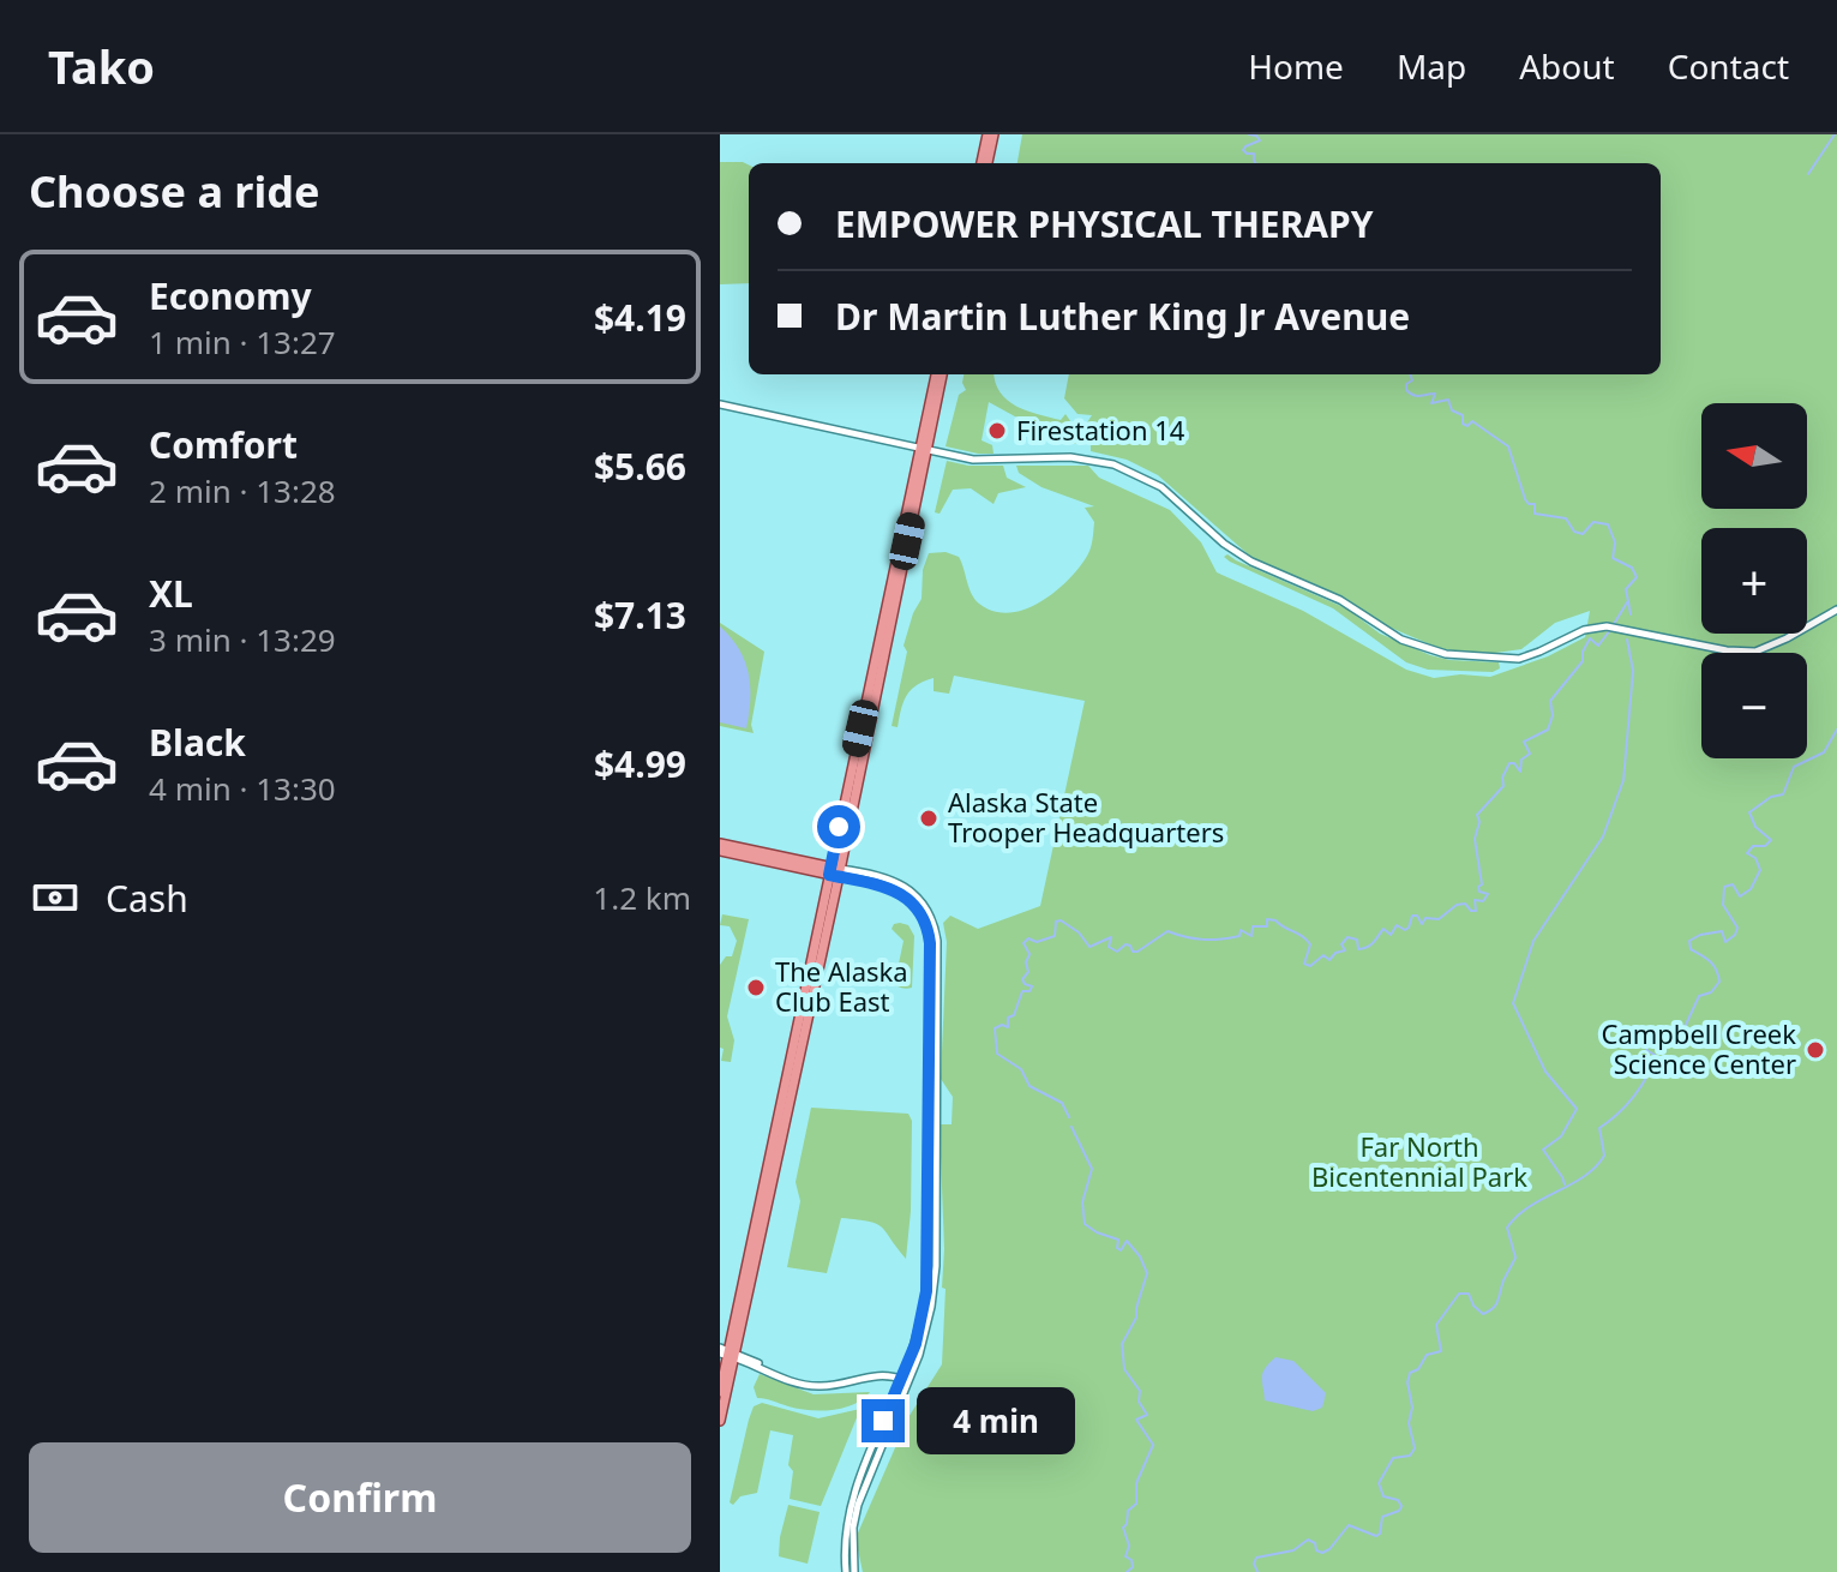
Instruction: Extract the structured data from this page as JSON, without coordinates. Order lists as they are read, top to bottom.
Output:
{
  "parks": ["Far North Bicentennial Park"],
  "places": [
    "Firestation 14",
    "Alaska State Trooper Headquarters",
    "The Alaska Club East",
    "Campbell Creek Science Center"
  ],
  "north": "left",
  "page": {
    "header": "Tako",
    "nav": [
      "Home",
      "Map",
      "About",
      "Contact"
    ],
    "heading": "Choose a ride",
    "banner": ["EMPOWER PHYSICAL THERAPY", "Dr Martin Luther King Jr Avenue"],
    "list": [
      {
        "name": "Economy",
        "note": "1 min · 13:27",
        "value": "$4.19"
      },
      {
        "name": "Comfort",
        "note": "2 min · 13:28",
        "value": "$5.66"
      },
      {
        "name": "XL",
        "note": "3 min · 13:29",
        "value": "$7.13"
      },
      {
        "name": "Black",
        "note": "4 min · 13:30",
        "value": "$4.99"
      }
    ],
    "map_buttons": ["+", "−"],
    "pay": ["Cash", "1.2 km"],
    "bubble": "4 min",
    "buttons": "Confirm"
  }
}
